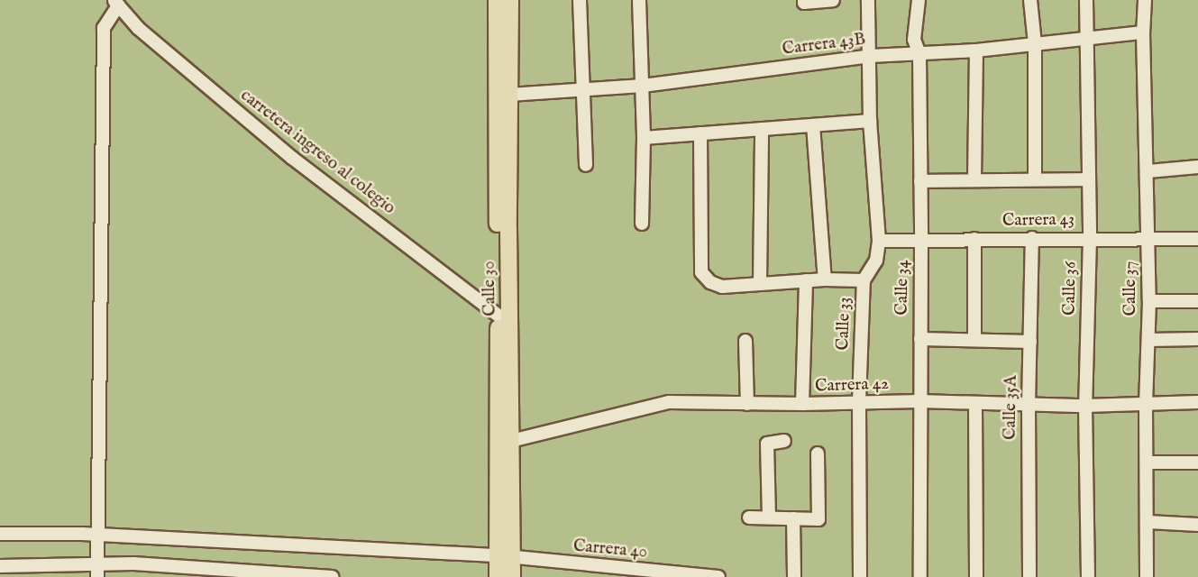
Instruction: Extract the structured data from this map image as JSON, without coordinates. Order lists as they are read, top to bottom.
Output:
{
  "streets": {
    "main road": ["Calle 30"],
    "street": [
      "Carrera 43B",
      "carretera ingreso al colegio",
      "Carrera 43",
      "Calle 34",
      "Calle 36",
      "Calle 37",
      "Calle 33",
      "Carrera 42",
      "Calle 35A",
      "Carrera 40"
    ]
  },
  "crossings": [
    ["Carrera 43B", "Calle 34"],
    ["Carrera 43B", "Calle 30"],
    ["Carrera 43B", "Calle 36"],
    ["Carrera 43B", "Calle 37"],
    ["Carrera 43B", "Calle 33"],
    ["carretera ingreso al colegio", "Calle 30"],
    ["Carrera 43", "Calle 34"],
    ["Carrera 43", "Calle 36"],
    ["Carrera 43", "Calle 37"],
    ["Carrera 43", "Calle 33"],
    ["Carrera 43", "Calle 35A"],
    ["Calle 34", "Carrera 42"],
    ["Calle 30", "Carrera 42"],
    ["Calle 30", "Carrera 40"],
    ["Calle 36", "Carrera 42"],
    ["Calle 37", "Carrera 42"],
    ["Calle 33", "Carrera 42"],
    ["Carrera 42", "Calle 35A"]
  ]
}
